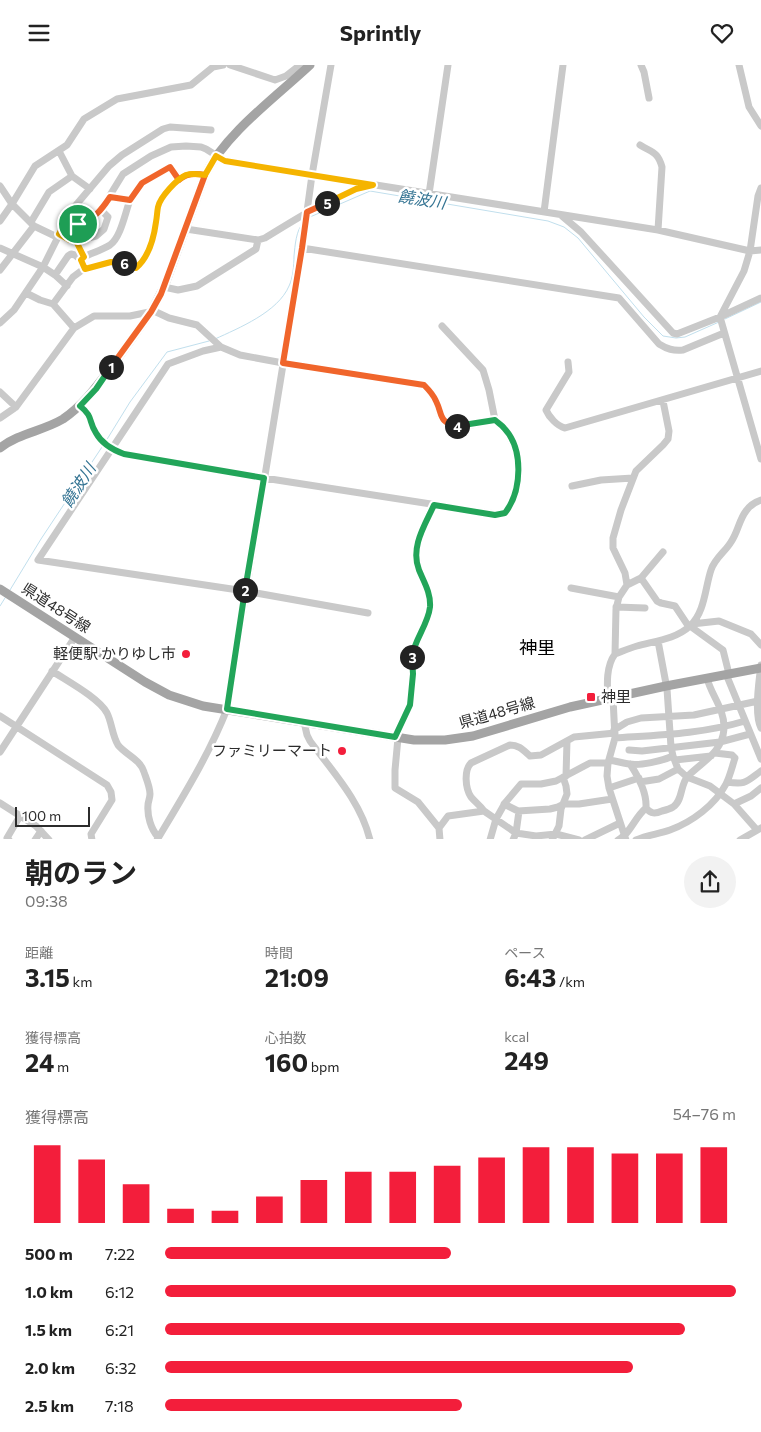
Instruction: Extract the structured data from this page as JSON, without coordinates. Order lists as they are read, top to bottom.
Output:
{
  "streets": {
    "main road": ["県道48号線"]
  },
  "districts": ["神里"],
  "water": ["饒波川"],
  "places": {
    "other": ["軽便駅 かりゆし市", "ファミリーマート"],
    "transit": ["神里"]
  },
  "scale_bar": "100 m",
  "page": {
    "header": "Sprintly",
    "pins": [
      "5",
      "6",
      "1",
      "4",
      "2",
      "3"
    ],
    "scale": "100 m",
    "heading": ["朝のラン", "09:38"],
    "stats": [
      ["距離", "3.15 km"],
      ["時間", "21:09"],
      ["ペース", "6:43 /km"],
      ["獲得標高", "24 m"],
      ["心拍数", "160 bpm"],
      ["kcal", "249"]
    ],
    "chart": ["獲得標高", "54–76 m"],
    "list": [
      {
        "name": "500 m",
        "note": "7:22"
      },
      {
        "name": "1.0 km",
        "note": "6:12"
      },
      {
        "name": "1.5 km",
        "note": "6:21"
      },
      {
        "name": "2.0 km",
        "note": "6:32"
      },
      {
        "name": "2.5 km",
        "note": "7:18"
      }
    ]
  }
}
